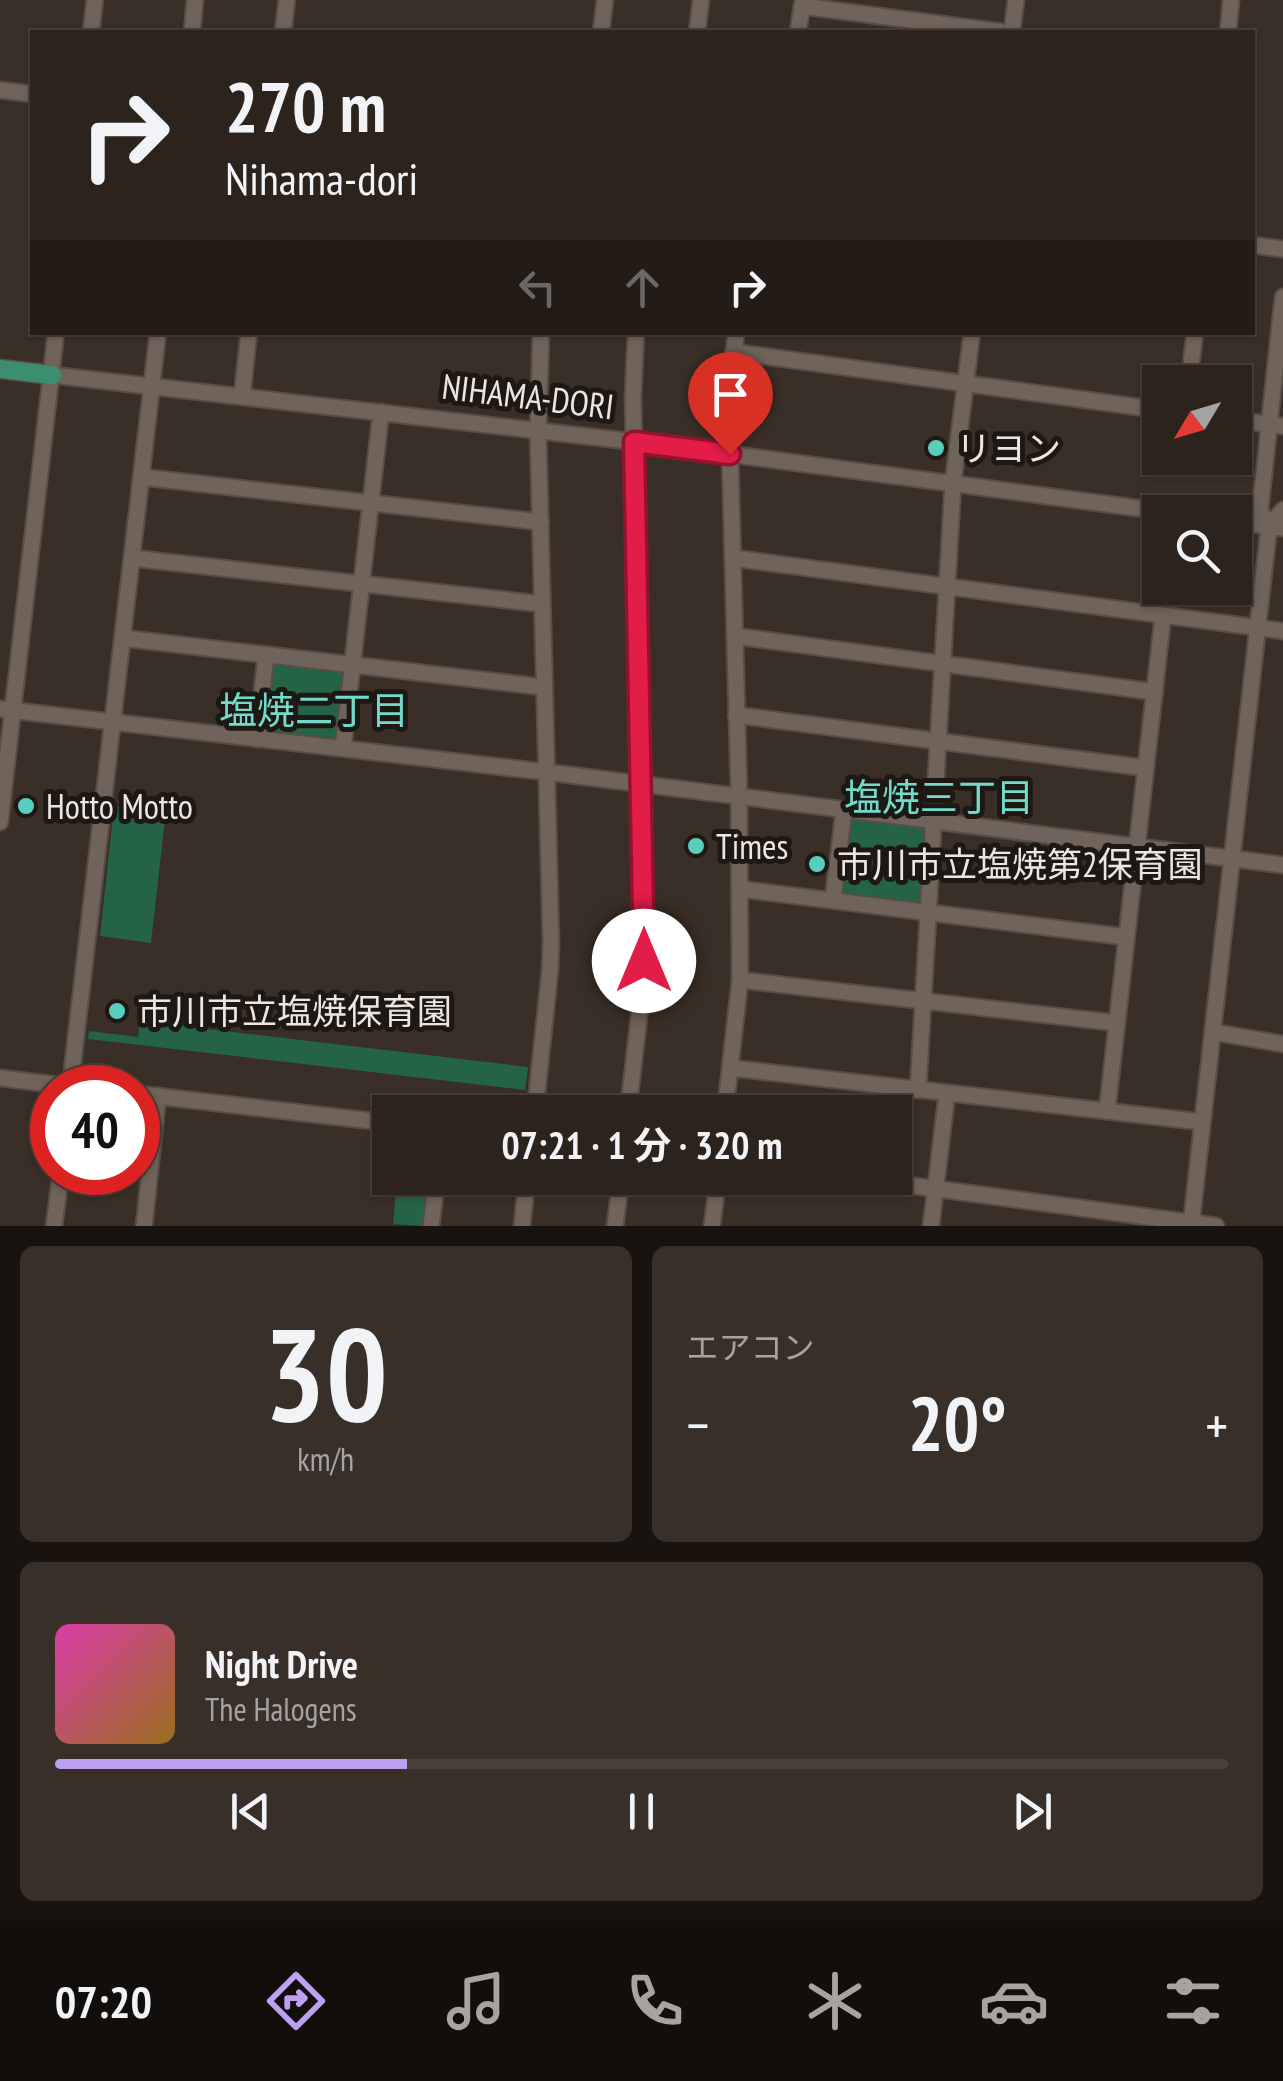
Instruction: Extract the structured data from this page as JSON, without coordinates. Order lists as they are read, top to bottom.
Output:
{
  "streets": {
    "main road": ["NIHAMA-DORI"]
  },
  "districts": ["塩焼二丁目", "塩焼三丁目"],
  "places": [
    "リヨン",
    "Hotto Motto",
    "Times",
    "市川市立塩焼第2保育園",
    "市川市立塩焼保育園"
  ],
  "north": "bottom left",
  "page": {
    "turn": ["270 m", "Nihama-dori"],
    "limit": "40",
    "trip": "07:21 · 1 分 · 320 m",
    "tile": [
      ["30", "km/h"],
      "エアコン"
    ],
    "heat": ["−", "20°", "+"],
    "song": ["Night Drive", "The Halogens"],
    "tabs": "07:20"
  }
}
